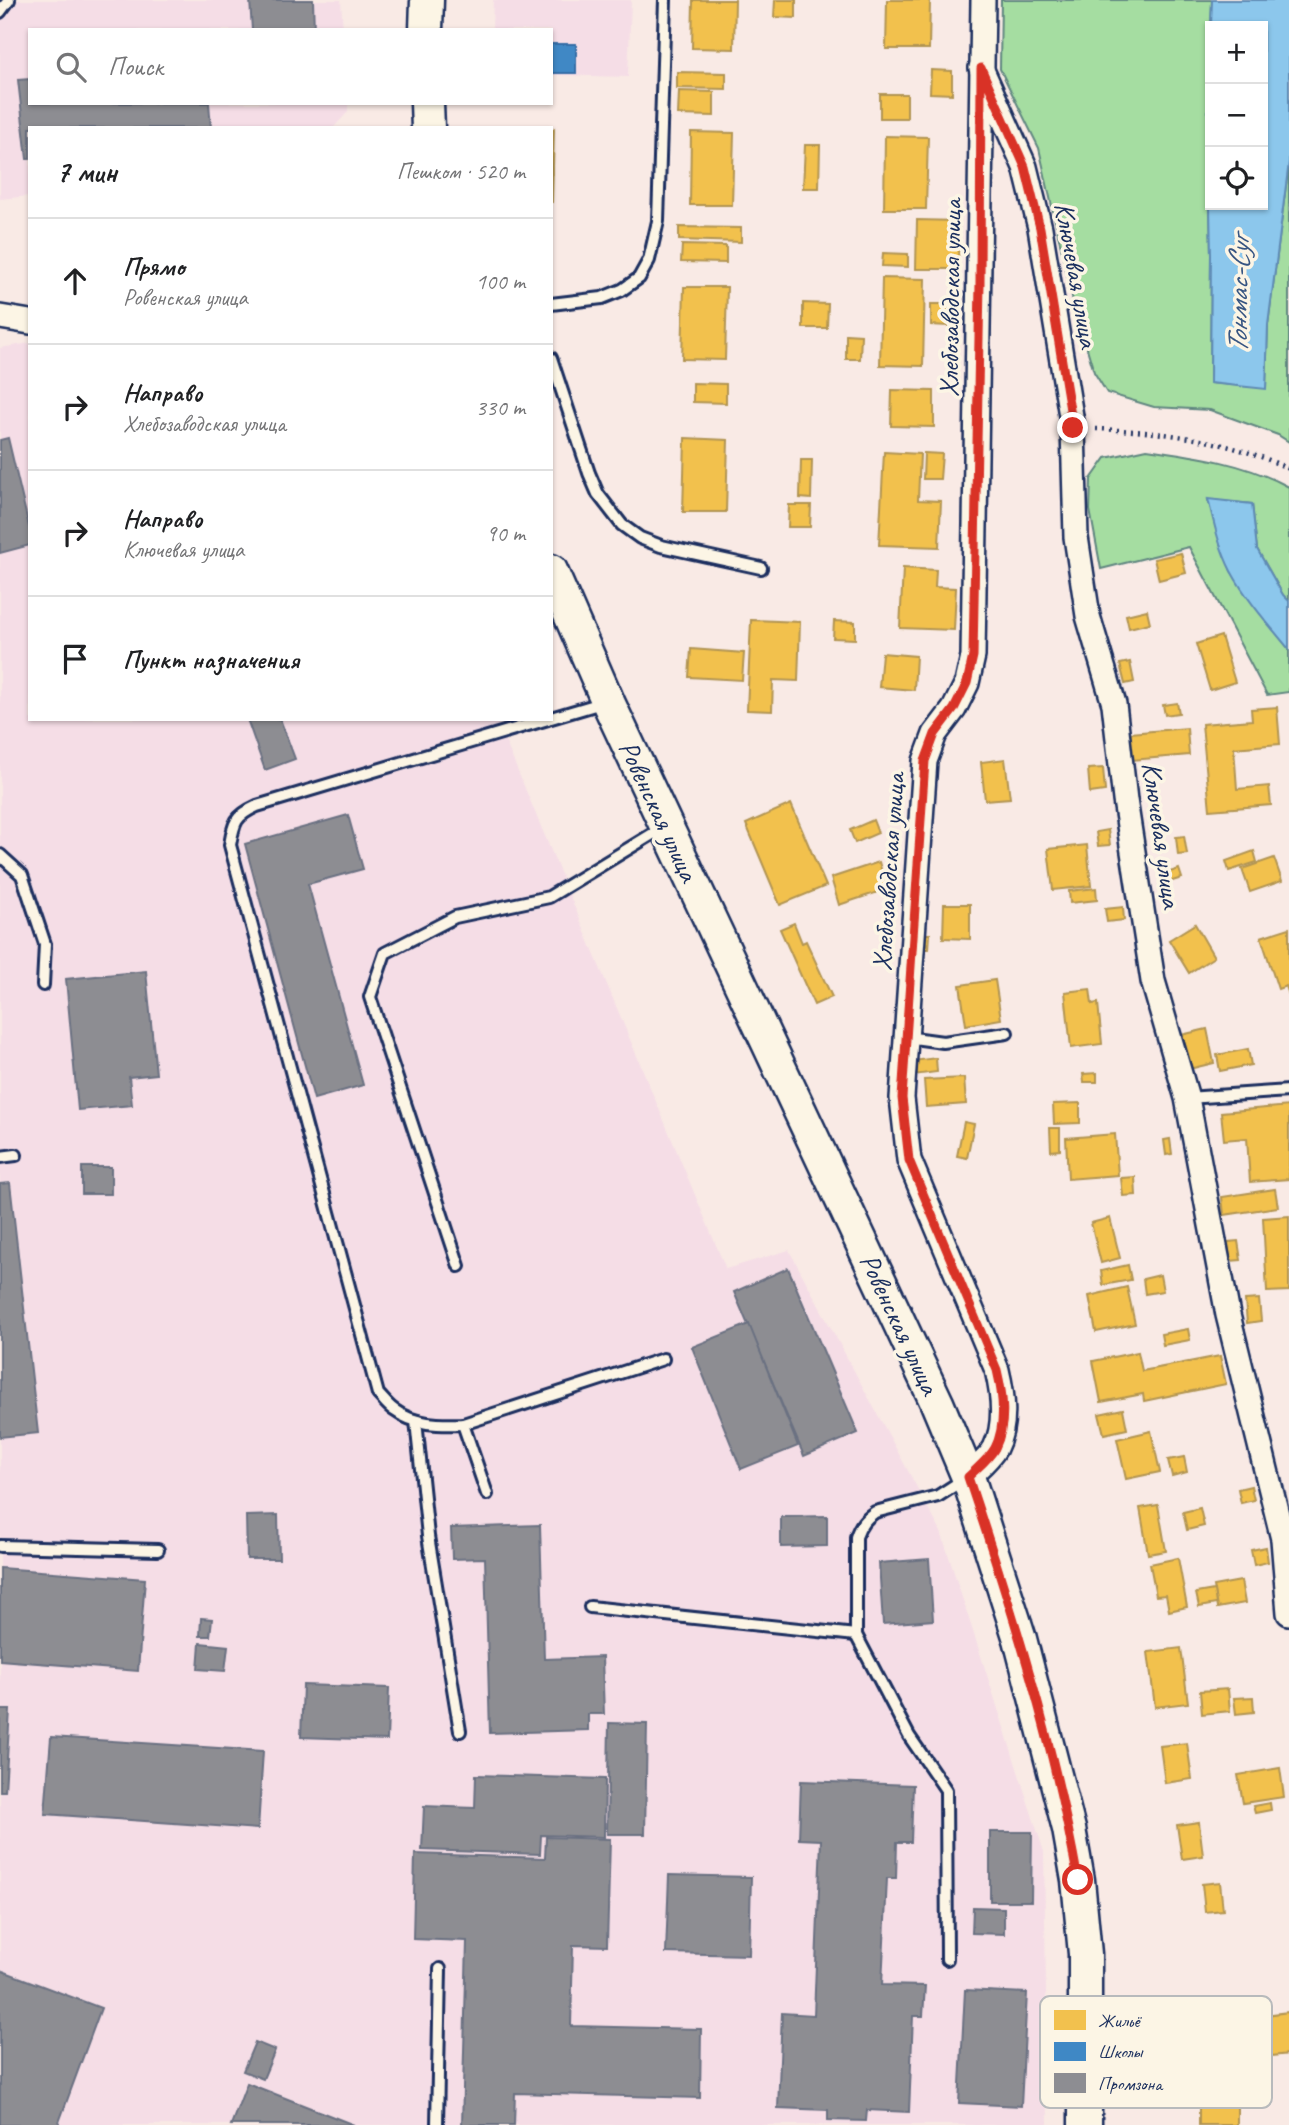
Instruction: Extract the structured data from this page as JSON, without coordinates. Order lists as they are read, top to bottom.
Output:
{
  "streets": {
    "main road": ["Ровенская улица"],
    "street": ["Ключевая улица", "Хлебозаводская улица"]
  },
  "crossings": [
    ["Ключевая улица", "Хлебозаводская улица"],
    ["Хлебозаводская улица", "Ровенская улица"]
  ],
  "water": ["Тонмас-Суг"],
  "legend": ["Жильё", "Школы", "Промзона"],
  "page": {
    "map_buttons": ["+", "−"],
    "search": "Поиск",
    "heading": ["7 мин", "Пешком · 520 m"],
    "list": [
      ["Прямо", "Ровенская улица", "100 m"],
      ["Направо", "Хлебозаводская улица", "330 m"],
      ["Направо", "Ключевая улица", "90 m"],
      "Пункт назначения"
    ]
  }
}
